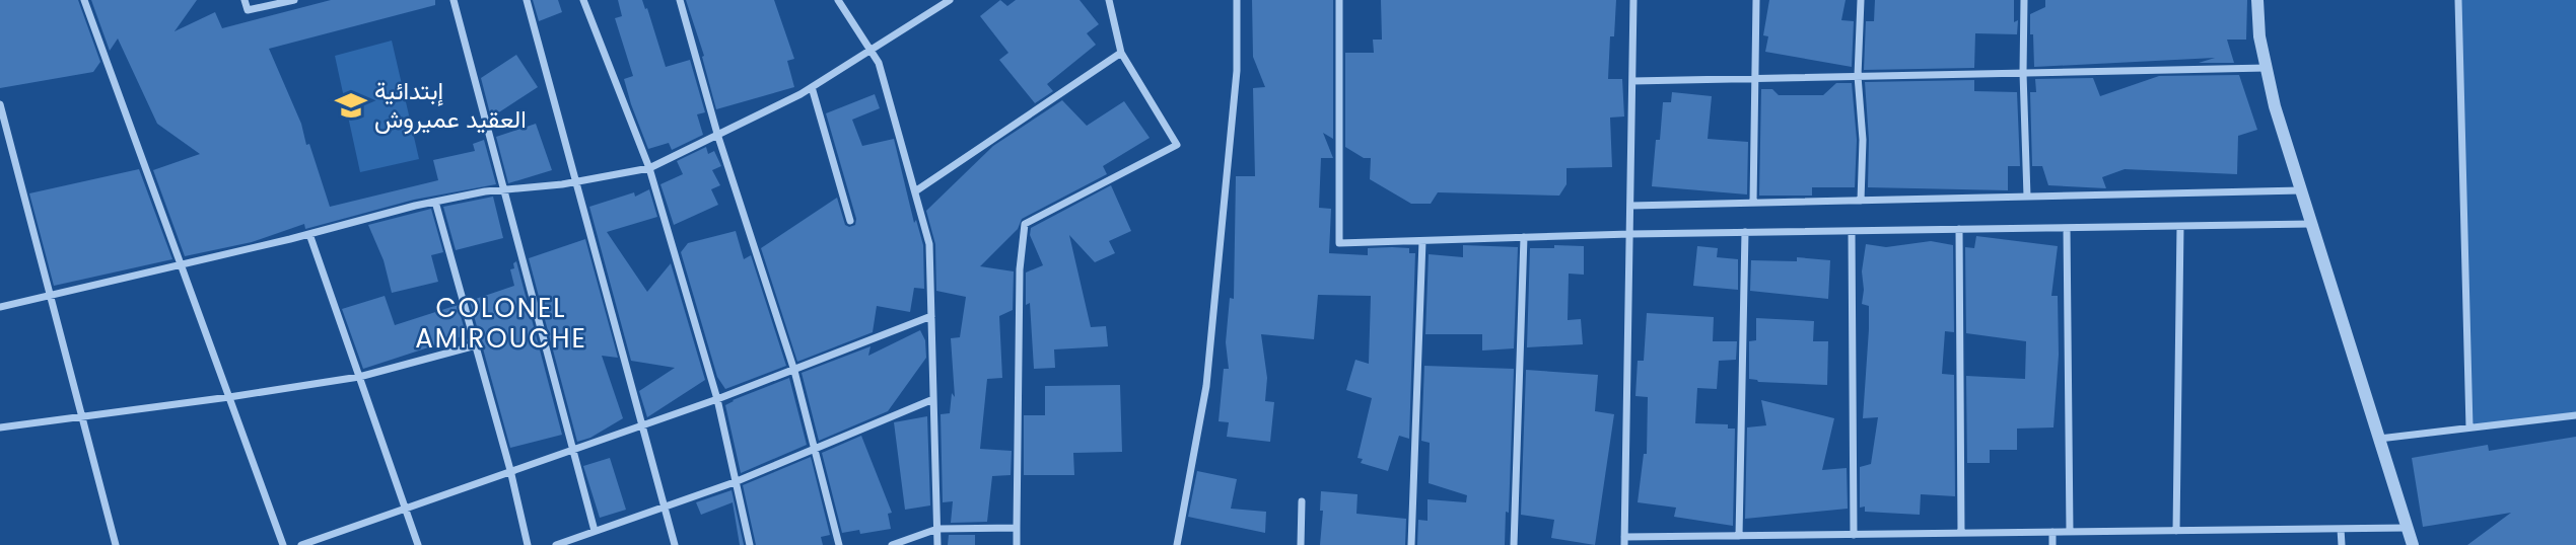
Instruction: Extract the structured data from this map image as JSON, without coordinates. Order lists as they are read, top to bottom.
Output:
{
  "districts": ["COLONEL AMIROUCHE"],
  "places": {
    "school or university": ["إبتدائية العقيد عميروش"]
  }
}
